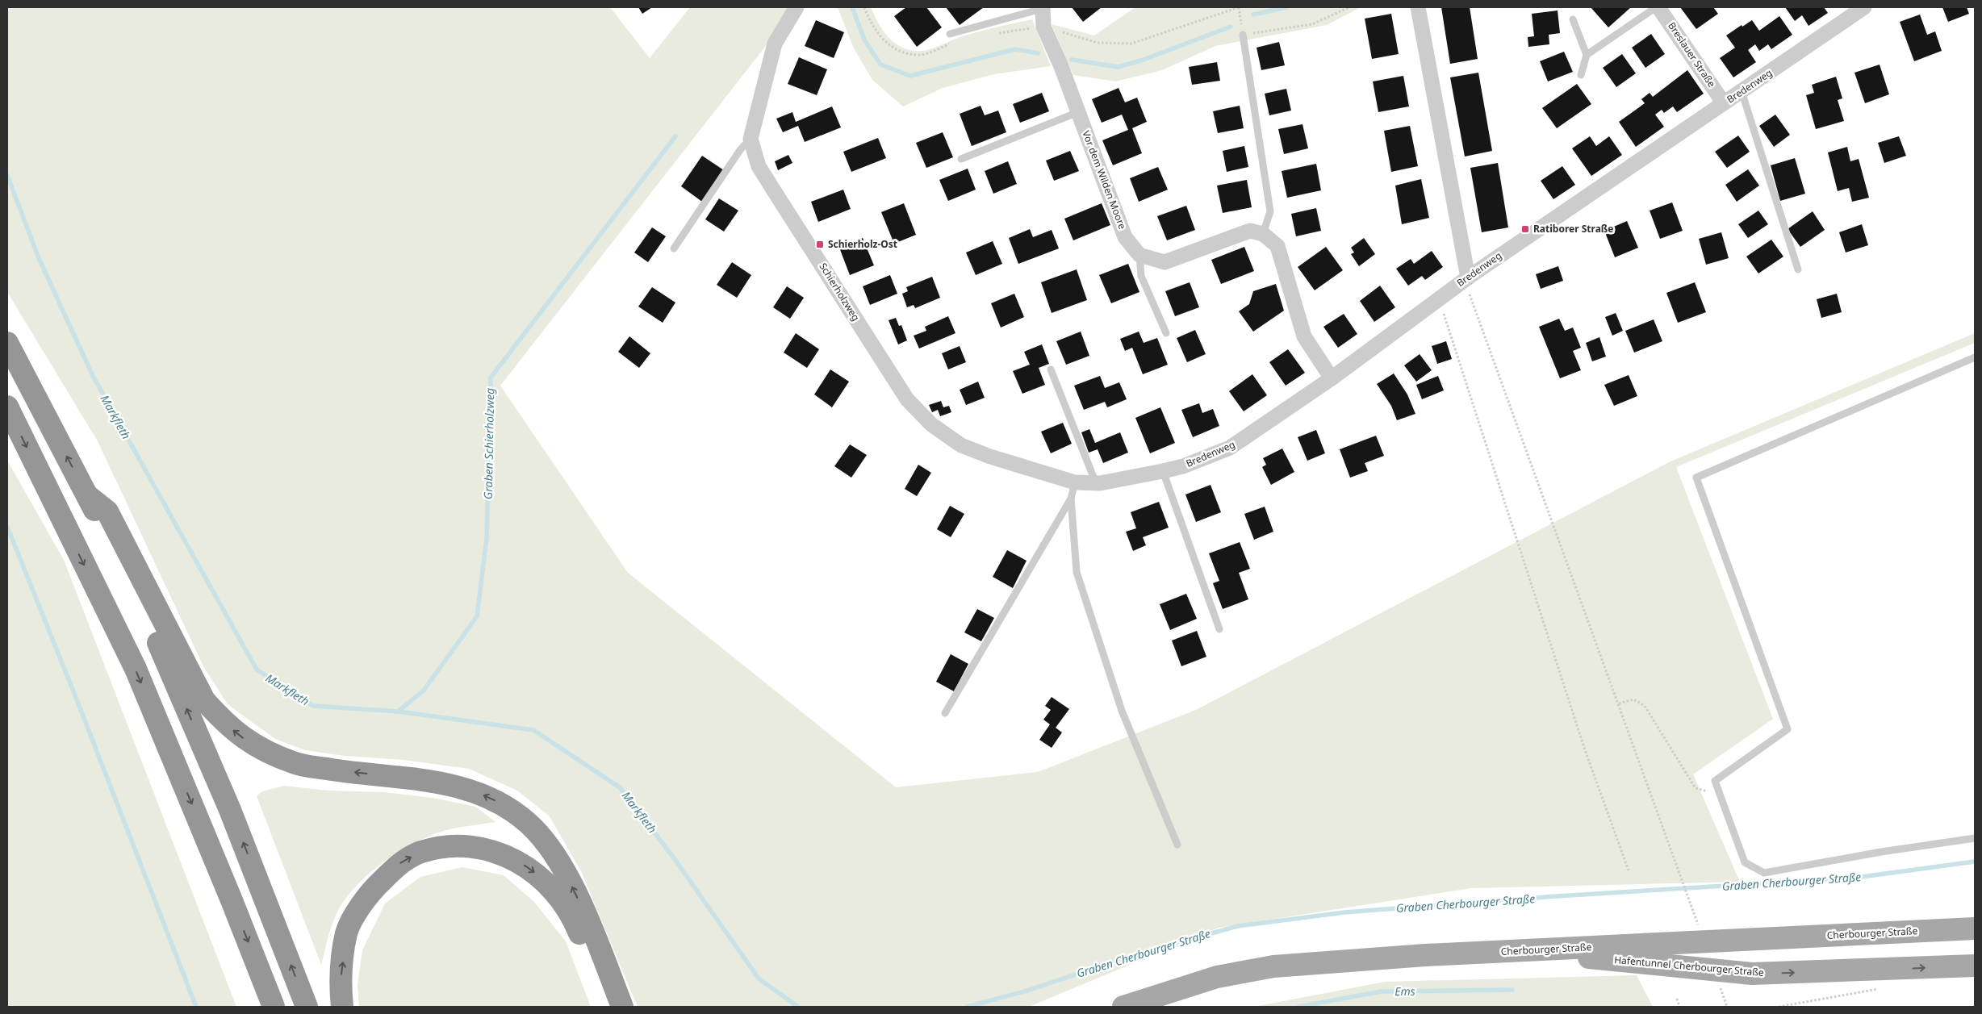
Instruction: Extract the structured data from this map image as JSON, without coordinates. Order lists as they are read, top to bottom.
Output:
{
  "streets": {
    "main road": ["Cherbourger Straße", "Hafentunnel Cherbourger Straße"],
    "street": [
      "Breslauer Straße",
      "Bredenweg",
      "Vor dem Wilden Moore",
      "Schierholzweg"
    ]
  },
  "crossings": [
    ["Breslauer Straße", "Bredenweg"],
    ["Bredenweg", "Schierholzweg"],
    ["Cherbourger Straße", "Hafentunnel Cherbourger Straße"]
  ],
  "one_way": ["Hafentunnel Cherbourger Straße"],
  "water": [
    "Markfleth",
    "Graben Schierholzweg",
    "Graben Cherbourger Straße",
    "Ems"
  ],
  "places": {
    "transit": ["Ratiborer Straße", "Schierholz-Ost"]
  }
}
